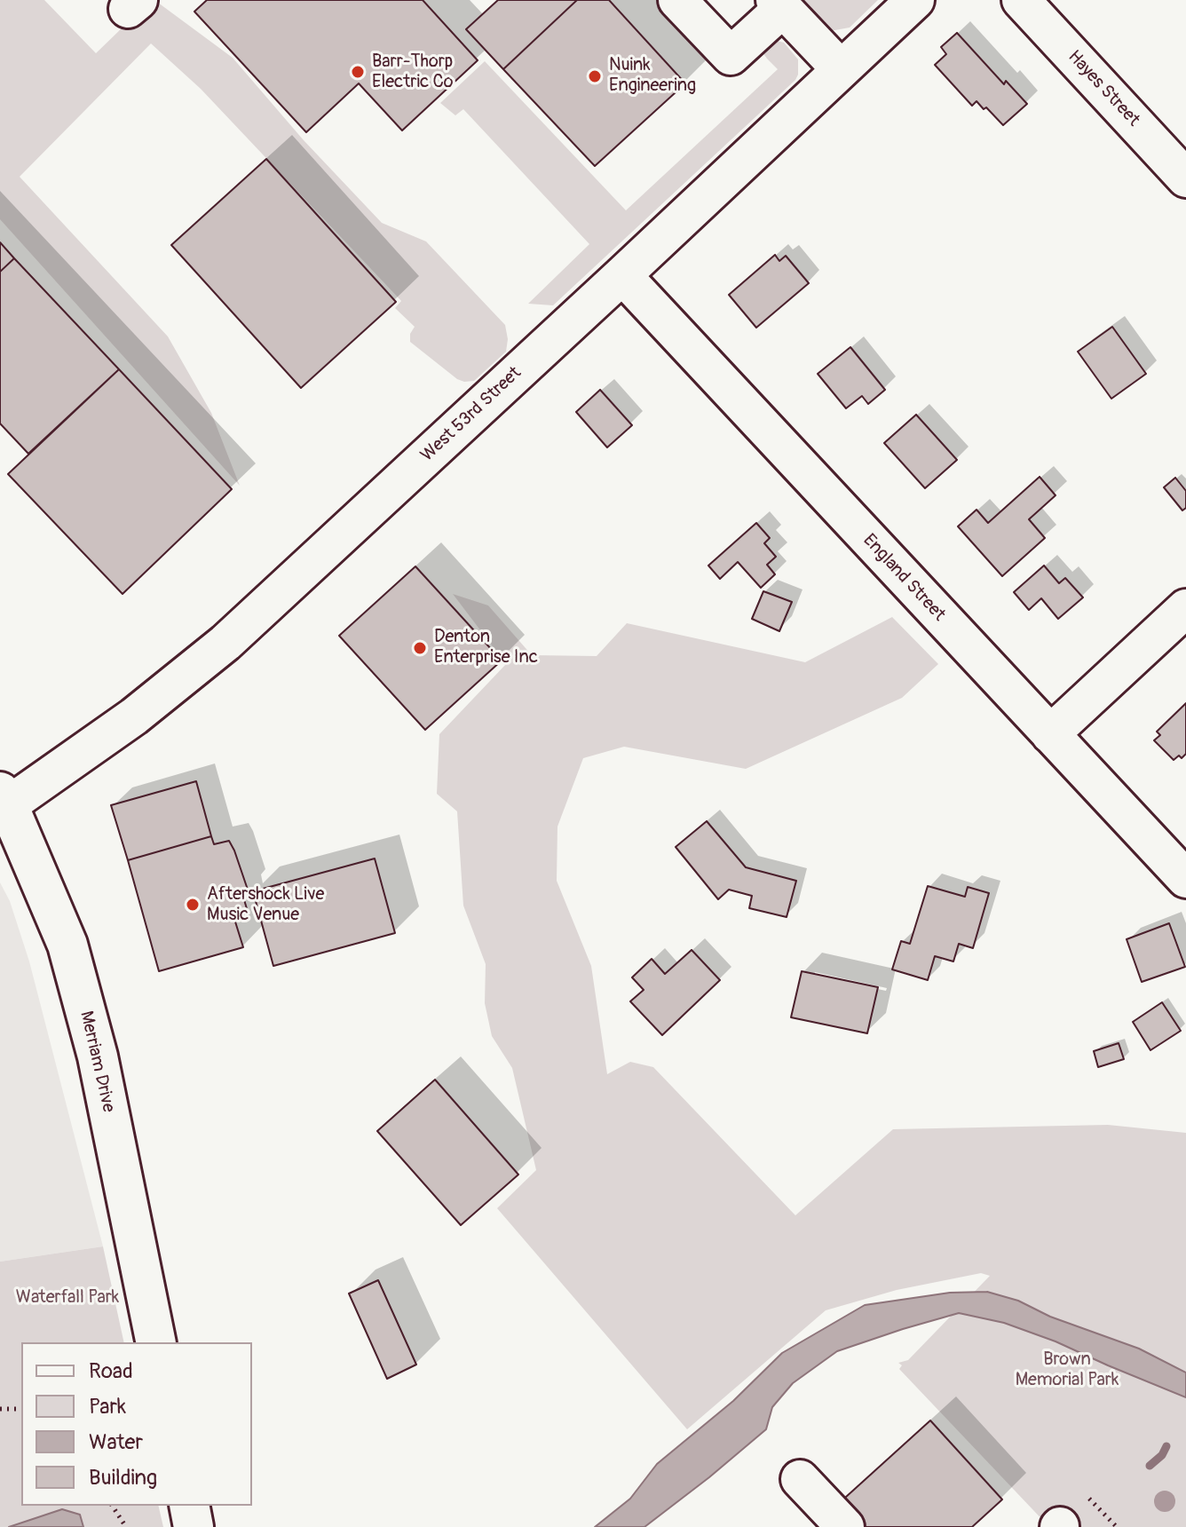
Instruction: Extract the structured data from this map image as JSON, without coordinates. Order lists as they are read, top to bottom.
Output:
{
  "streets": {
    "main road": ["Merriam Drive"],
    "street": ["Hayes Street", "West 53rd Street", "England Street"]
  },
  "crossings": [
    ["West 53rd Street", "England Street"],
    ["West 53rd Street", "Merriam Drive"]
  ],
  "parks": ["Waterfall Park", "Brown Memorial Park"],
  "places": [
    "Barr-Thorp Electric Co",
    "Nuink Engineering",
    "Denton Enterprise Inc",
    "Aftershock Live Music Venue"
  ],
  "legend": [
    "Road",
    "Park",
    "Water",
    "Building"
  ]
}
